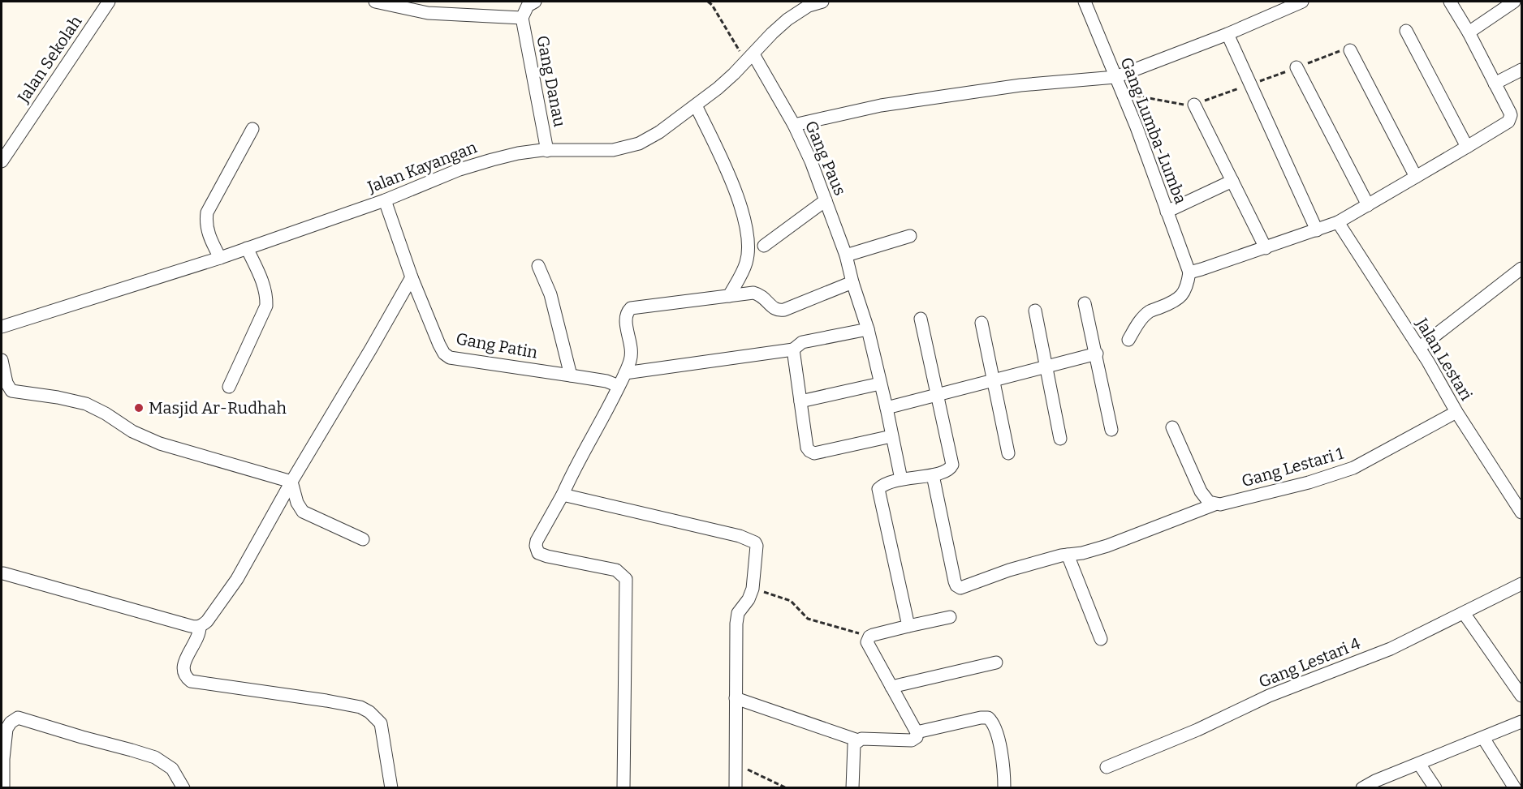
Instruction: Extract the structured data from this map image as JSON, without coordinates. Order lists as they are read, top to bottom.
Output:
{
  "streets": {
    "street": [
      "Jalan Sekolah",
      "Gang Danau",
      "Gang Lumba-Lumba",
      "Gang Paus",
      "Jalan Kayangan",
      "Gang Patin",
      "Jalan Lestari",
      "Gang Lestari 1",
      "Gang Lestari 4"
    ]
  },
  "crossings": [
    ["Gang Danau", "Jalan Kayangan"],
    ["Gang Paus", "Jalan Kayangan"],
    ["Jalan Kayangan", "Gang Patin"],
    ["Jalan Lestari", "Gang Lestari 1"]
  ],
  "places": ["Masjid Ar-Rudhah"]
}
